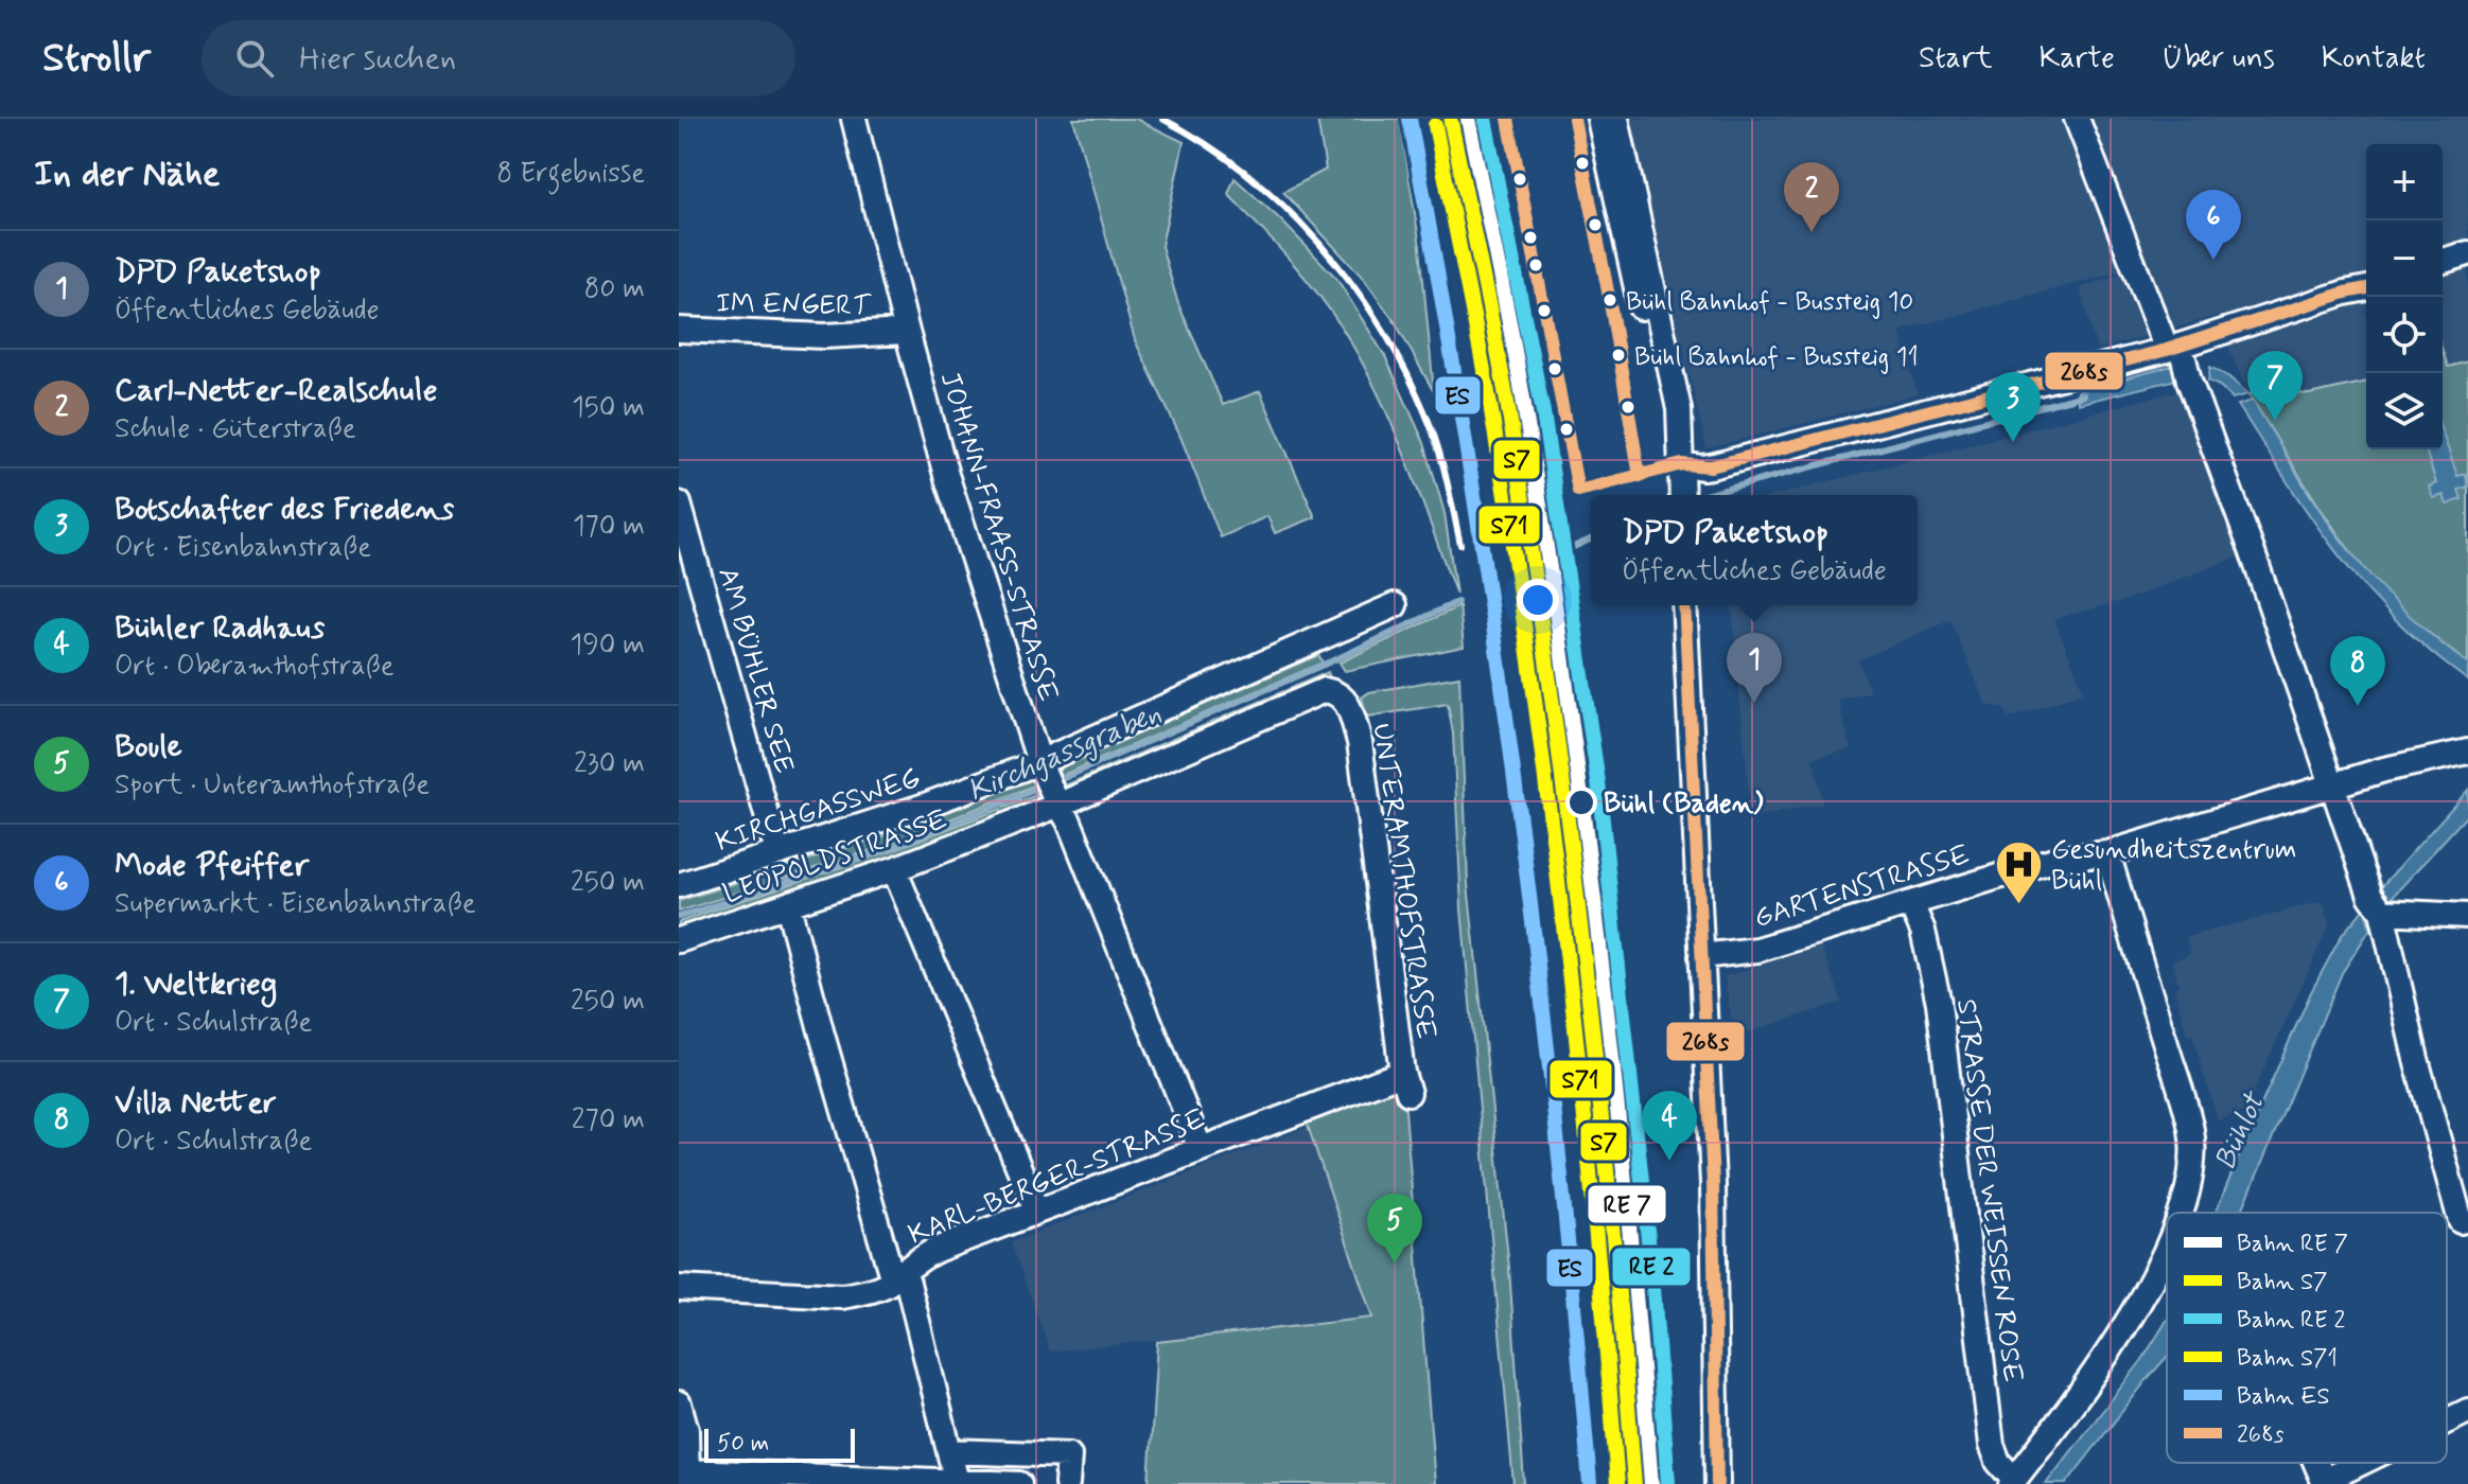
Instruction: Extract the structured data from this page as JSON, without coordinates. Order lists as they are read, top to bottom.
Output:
{
  "streets": {
    "street": [
      "IM ENGERT",
      "JOHANN-FRAASS-STRASSE",
      "AM BÜHLER SEE",
      "KIRCHGASSWEG",
      "LEOPOLDSTRASSE",
      "UNTERAMTHOFSTRASSE",
      "GARTENSTRASSE",
      "KARL-BERGER-STRASSE",
      "STRASSE DER WEISSEN ROSE"
    ]
  },
  "crossings": [
    ["IM ENGERT", "JOHANN-FRAASS-STRASSE"],
    ["JOHANN-FRAASS-STRASSE", "KIRCHGASSWEG"],
    ["JOHANN-FRAASS-STRASSE", "LEOPOLDSTRASSE"],
    ["JOHANN-FRAASS-STRASSE", "KARL-BERGER-STRASSE"],
    ["AM BÜHLER SEE", "KIRCHGASSWEG"],
    ["LEOPOLDSTRASSE", "UNTERAMTHOFSTRASSE"],
    ["UNTERAMTHOFSTRASSE", "KARL-BERGER-STRASSE"],
    ["GARTENSTRASSE", "STRASSE DER WEISSEN ROSE"]
  ],
  "water": ["Kirchgassgraben", "Bühlot"],
  "places": {
    "other": ["Bühl Bahnhof - Bussteig 10", "Bühl Bahnhof - Bussteig 11", "Bühl (Baden)"],
    "hospital": ["Gesundheitszentrum Bühl"]
  },
  "lines": [
    "rail line ES",
    "transit line 268s",
    "rail line S7",
    "rail line S71"
  ],
  "legend": [
    "Bahn RE 7",
    "Bahn S7",
    "Bahn RE 2",
    "Bahn S71",
    "Bahn ES",
    "268s"
  ],
  "scale_bar": "50 m",
  "page": {
    "header": "Strollr",
    "search": "Hier suchen",
    "nav": [
      "Start",
      "Karte",
      "Über uns",
      "Kontakt"
    ],
    "heading": ["In der Nähe", "8 Ergebnisse"],
    "map_buttons": ["+", "−"],
    "pins": [
      "2",
      "6",
      "7",
      "3",
      "1",
      "8",
      "4",
      "5"
    ],
    "list": [
      {
        "mark": "1",
        "name": "DPD Paketshop",
        "note": "Öffentliches Gebäude",
        "value": "80 m"
      },
      {
        "mark": "2",
        "name": "Carl-Netter-Realschule",
        "note": "Schule · Güterstraße",
        "value": "150 m"
      },
      {
        "mark": "3",
        "name": "Botschafter des Friedens",
        "note": "Ort · Eisenbahnstraße",
        "value": "170 m"
      },
      {
        "mark": "4",
        "name": "Bühler Radhaus",
        "note": "Ort · Oberamthofstraße",
        "value": "190 m"
      },
      {
        "mark": "5",
        "name": "Boule",
        "note": "Sport · Unteramthofstraße",
        "value": "230 m"
      },
      {
        "mark": "6",
        "name": "Mode Pfeiffer",
        "note": "Supermarkt · Eisenbahnstraße",
        "value": "250 m"
      },
      {
        "mark": "7",
        "name": "1. Weltkrieg",
        "note": "Ort · Schulstraße",
        "value": "250 m"
      },
      {
        "mark": "8",
        "name": "Villa Netter",
        "note": "Ort · Schulstraße",
        "value": "270 m"
      }
    ],
    "popup": ["DPD Paketshop", "Öffentliches Gebäude"],
    "scale": "50 m"
  }
}
